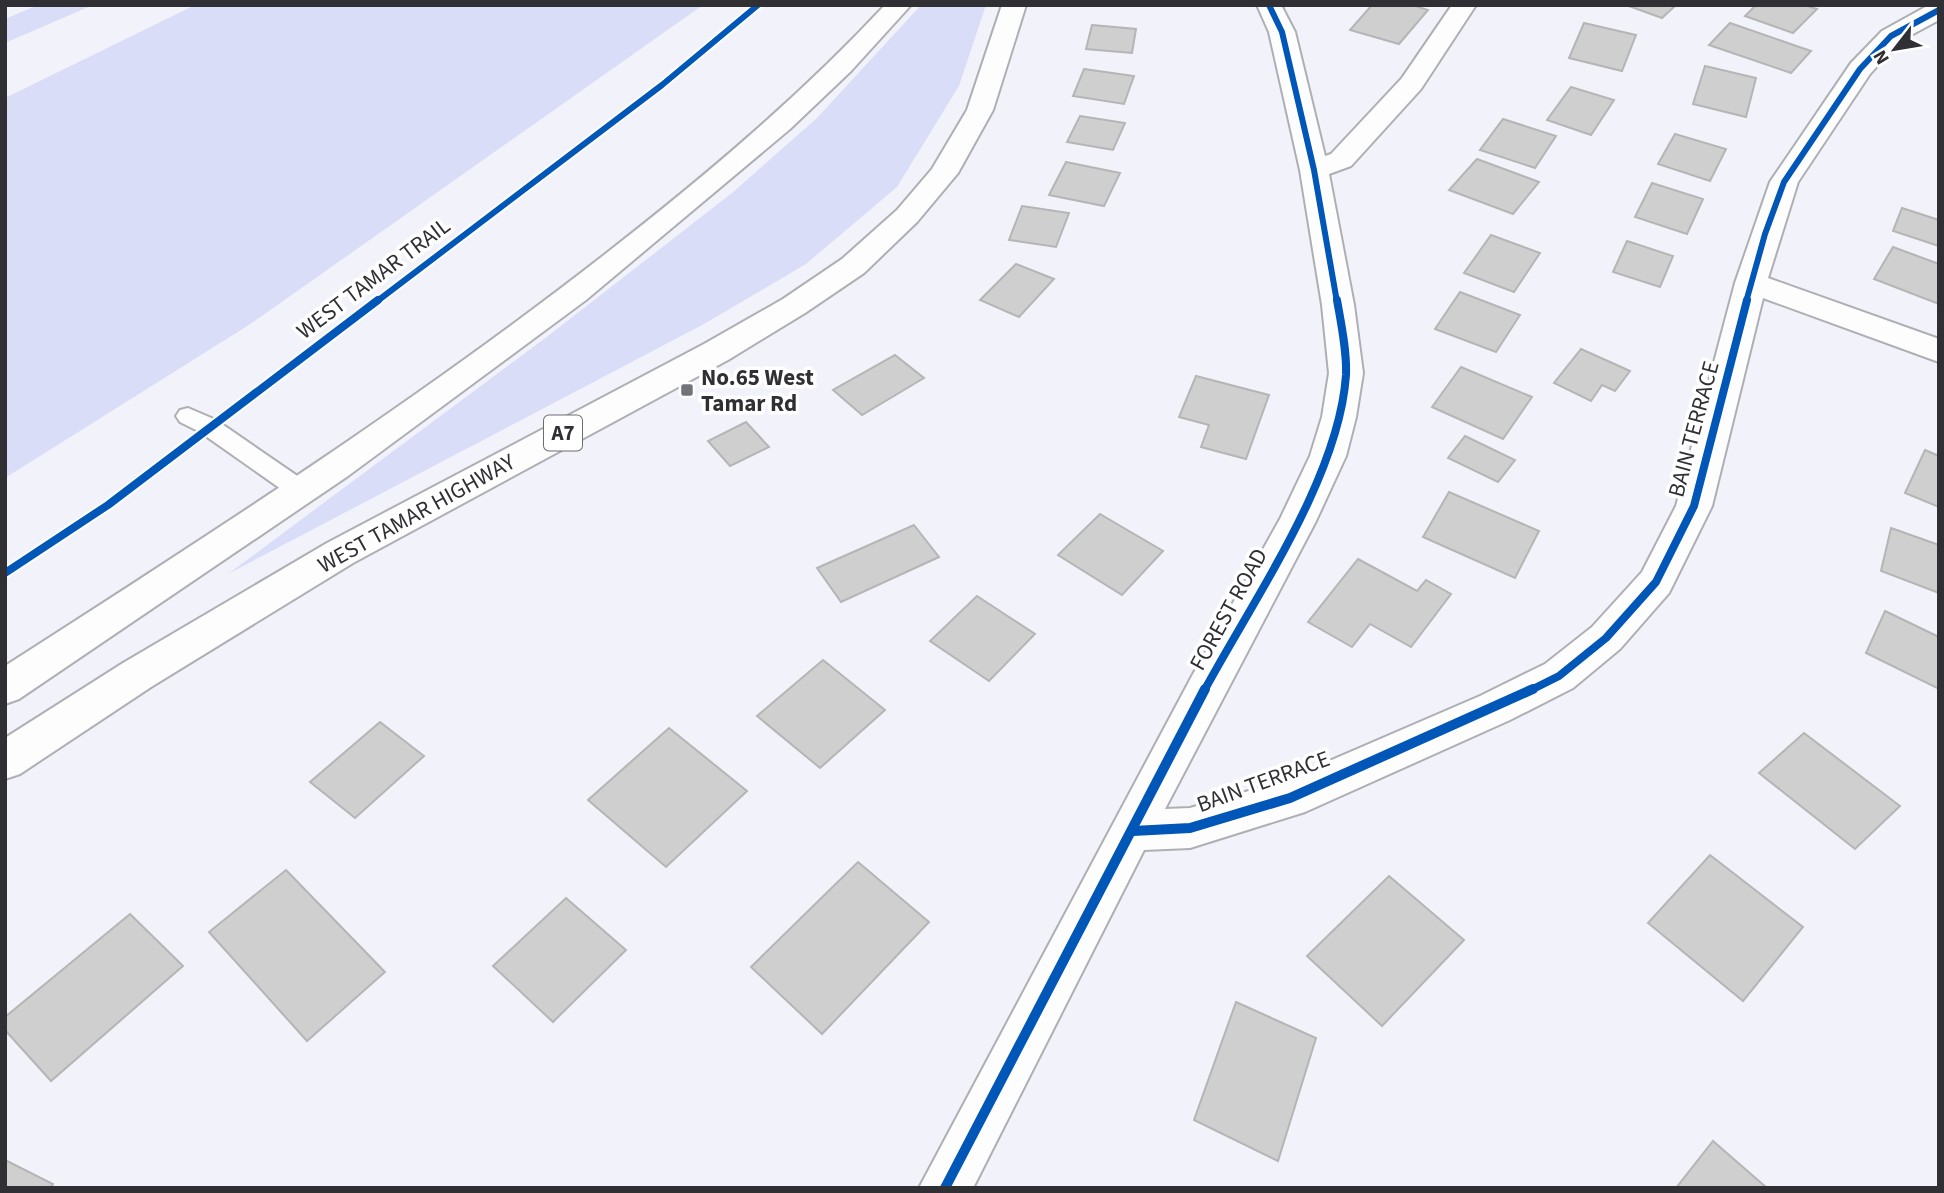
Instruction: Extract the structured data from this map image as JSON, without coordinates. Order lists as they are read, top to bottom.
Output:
{
  "streets": {
    "main road": [
      "BAIN TERRACE",
      "A7",
      "WEST TAMAR HIGHWAY",
      "FOREST ROAD"
    ],
    "cycle path": ["WEST TAMAR TRAIL"]
  },
  "crossings": [
    ["BAIN TERRACE", "FOREST ROAD"]
  ],
  "places": {
    "transit": ["No.65 West Tamar Rd"]
  },
  "north": "bottom left"
}
